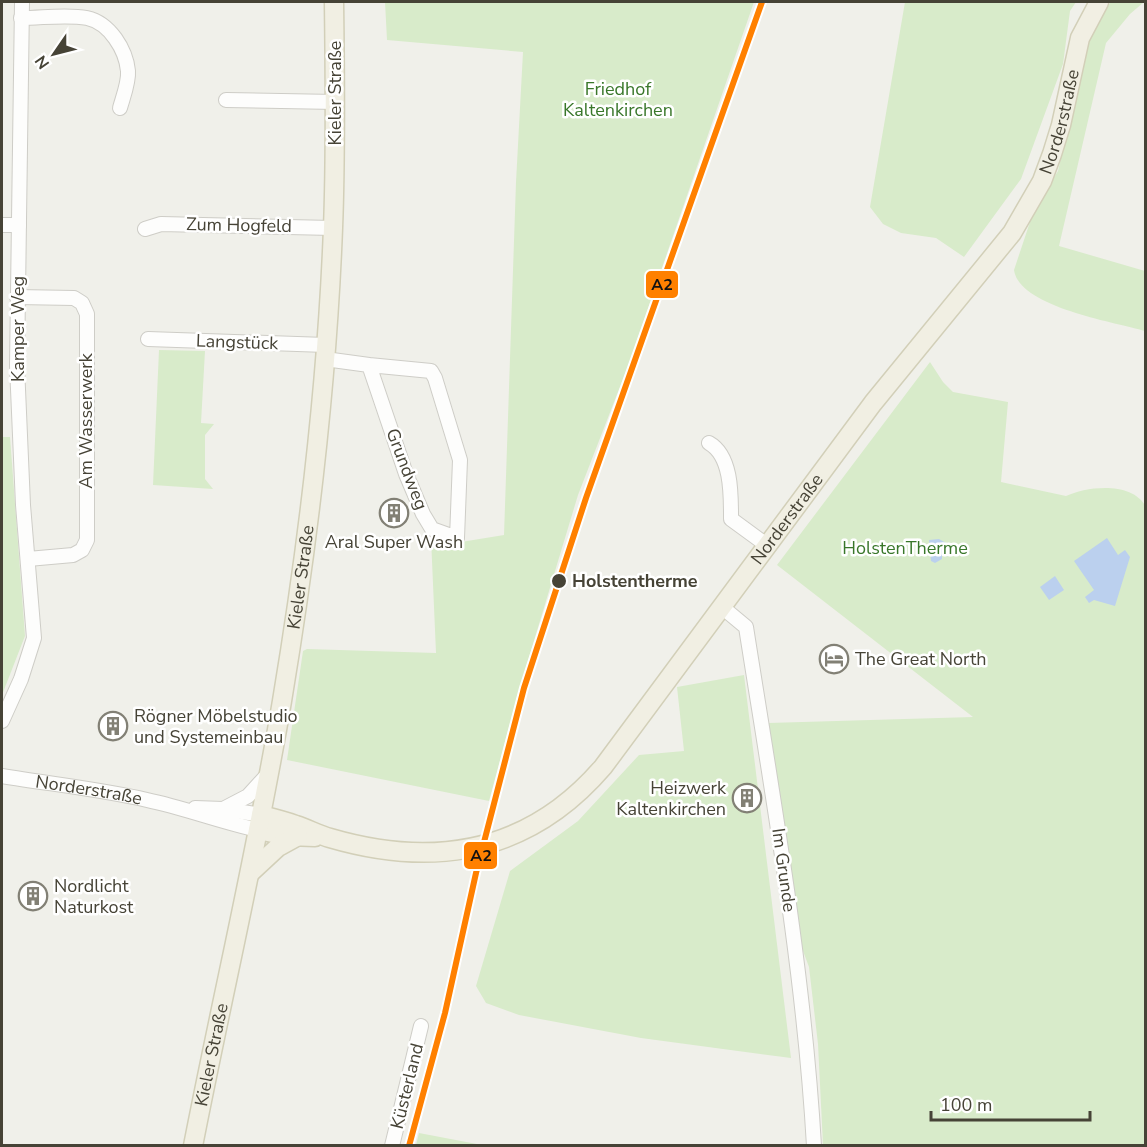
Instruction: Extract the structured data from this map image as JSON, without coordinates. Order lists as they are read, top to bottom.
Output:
{
  "streets": {
    "main road": ["Kieler Straße", "Norderstraße"],
    "street": [
      "Zum Hogfeld",
      "Kamper Weg",
      "Langstück",
      "Am Wasserwerk",
      "Grundweg",
      "Im Grunde",
      "Küsterland"
    ]
  },
  "crossings": [
    ["Kieler Straße", "Norderstraße"],
    ["Kieler Straße", "Zum Hogfeld"],
    ["Kieler Straße", "Langstück"],
    ["Kieler Straße", "Grundweg"],
    ["Norderstraße", "Im Grunde"],
    ["Kamper Weg", "Am Wasserwerk"],
    ["Langstück", "Grundweg"]
  ],
  "parks": ["Friedhof Kaltenkirchen", "HolstenTherme"],
  "places": {
    "building": [
      "Aral Super Wash",
      "Rögner Möbelstudio und Systemeinbau",
      "Heizwerk Kaltenkirchen",
      "Nordlicht Naturkost"
    ],
    "other": ["Holstentherme"],
    "hotel": ["The Great North"]
  },
  "lines": ["transit line A2"],
  "scale_bar": "100 m",
  "north": "bottom left"
}
